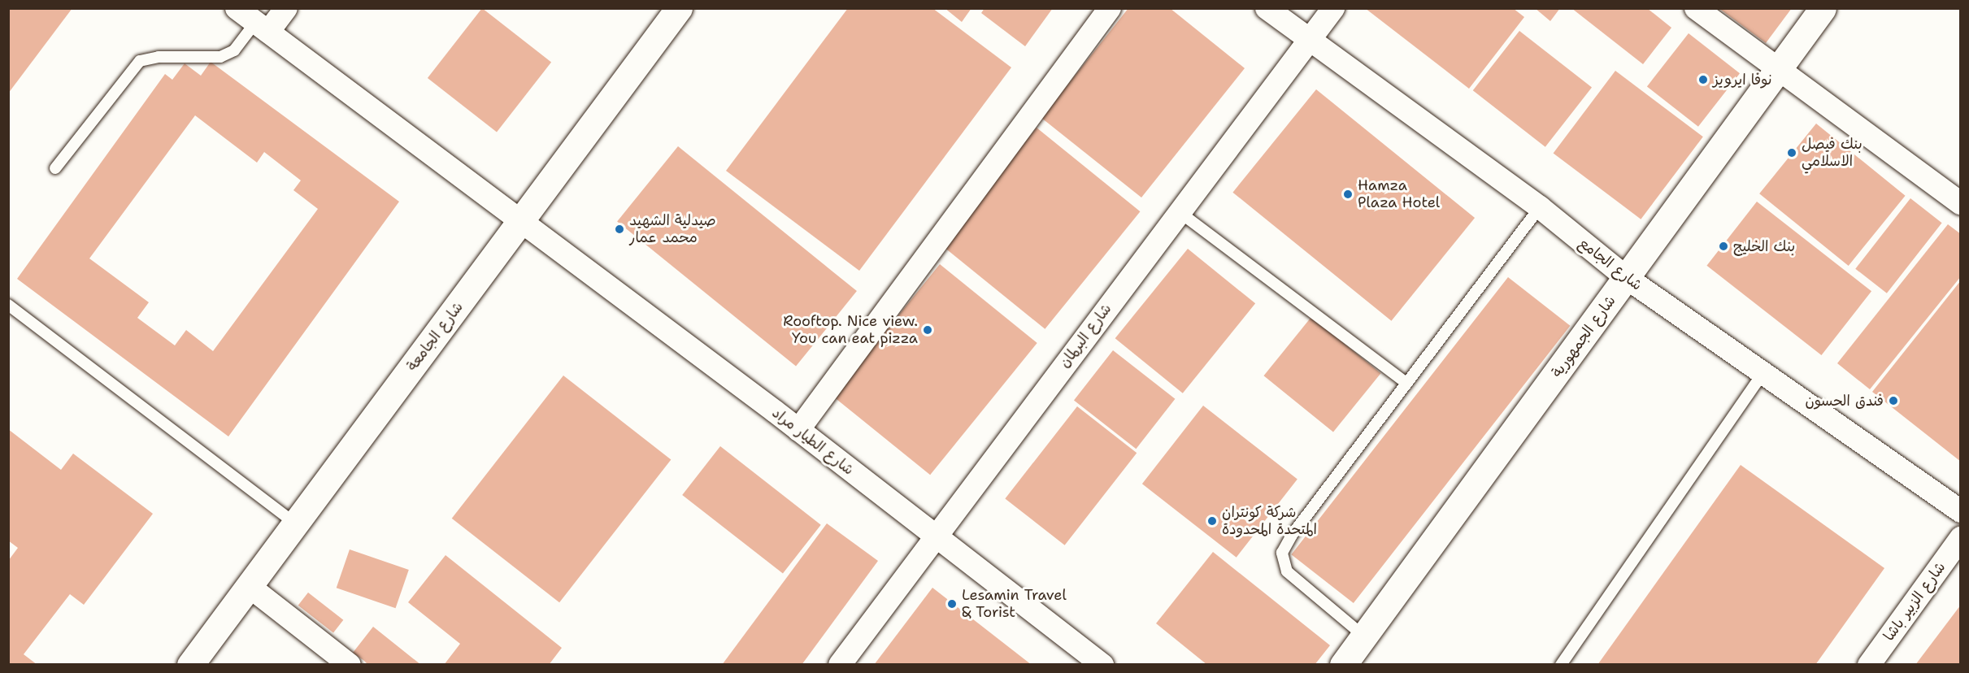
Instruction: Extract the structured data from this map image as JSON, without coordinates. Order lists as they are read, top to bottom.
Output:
{
  "streets": {
    "main road": ["شارع الجامعة", "شارع الجمهورية"],
    "street": [
      "شارع الجامع",
      "شارع البرلمان",
      "شارع الطيار مراد",
      "شارع الزبير باشا"
    ]
  },
  "crossings": [
    ["شارع الجامع", "شارع البرلمان"],
    ["شارع الجامع", "شارع الجمهورية"],
    ["شارع البرلمان", "شارع الطيار مراد"],
    ["شارع الجامعة", "شارع الطيار مراد"]
  ],
  "places": [
    "نوفا ايرويز",
    "بنك فيصل الاسلامي",
    "Hamza Plaza Hotel",
    "صيدلية الشهيد محمد عمار",
    "بنك الخليج",
    "Rooftop. Nice view. You can eat pizza",
    "فندق الحسون",
    "شركة كونتران المتحدة المحدودة",
    "Lesamin Travel & Torist"
  ]
}
